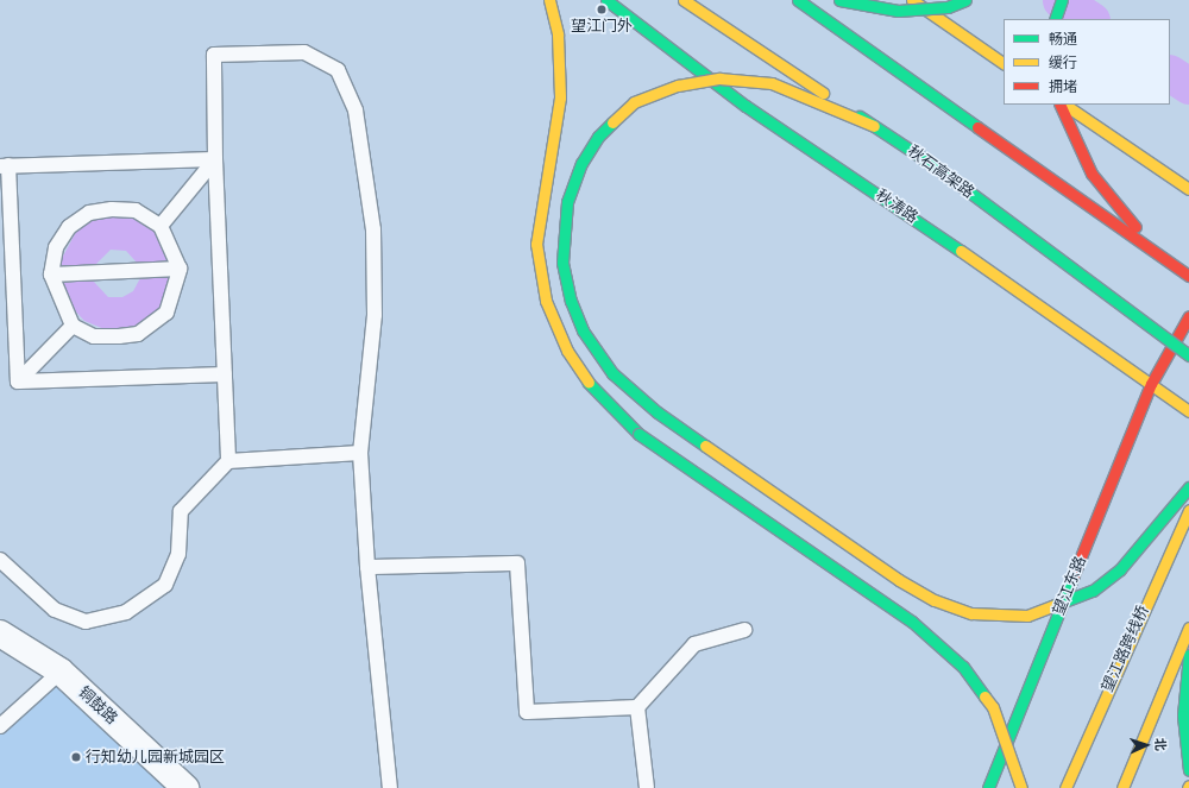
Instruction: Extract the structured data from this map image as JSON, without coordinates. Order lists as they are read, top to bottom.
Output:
{
  "streets": {
    "main road": [
      "秋石高架路",
      "秋涛路",
      "望江东路",
      "望江路跨线桥"
    ],
    "street": ["铜鼓路"]
  },
  "crossings": [
    ["秋涛路", "望江东路"]
  ],
  "places": ["望江门外", "行知幼儿园新城园区"],
  "legend": ["畅通", "缓行", "拥堵"],
  "north": "right"
}
